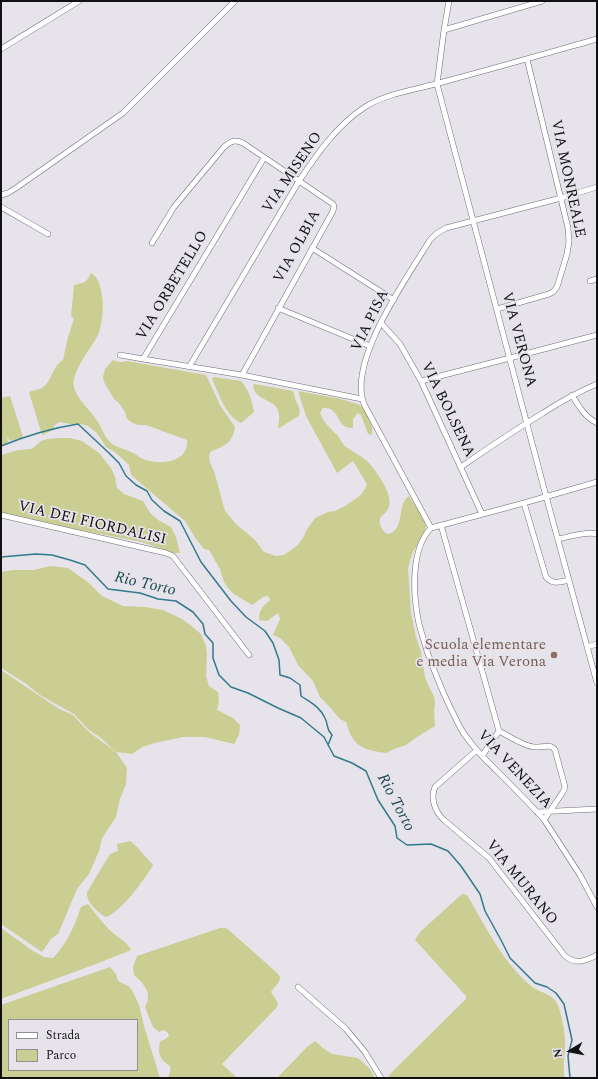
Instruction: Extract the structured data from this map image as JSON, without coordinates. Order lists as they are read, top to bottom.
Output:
{
  "streets": {
    "street": [
      "VIA MISENO",
      "VIA MONREALE",
      "VIA OLBIA",
      "VIA ORBETELLO",
      "VIA PISA",
      "VIA VERONA",
      "VIA BOLSENA",
      "VIA DEI FIORDALISI",
      "VIA VENEZIA",
      "VIA MURANO"
    ]
  },
  "crossings": [
    ["VIA MISENO", "VIA MONREALE"],
    ["VIA MISENO", "VIA OLBIA"],
    ["VIA MISENO", "VIA ORBETELLO"],
    ["VIA MISENO", "VIA VERONA"],
    ["VIA MONREALE", "VIA PISA"],
    ["VIA MONREALE", "VIA VERONA"],
    ["VIA OLBIA", "VIA ORBETELLO"],
    ["VIA ORBETELLO", "VIA PISA"],
    ["VIA PISA", "VIA VERONA"],
    ["VIA PISA", "VIA BOLSENA"],
    ["VIA PISA", "VIA VENEZIA"],
    ["VIA VENEZIA", "VIA MURANO"]
  ],
  "water": ["Rio Torto"],
  "places": ["Scuola elementare e media Via Verona"],
  "legend": ["Strada", "Parco"],
  "north": "left"
}
